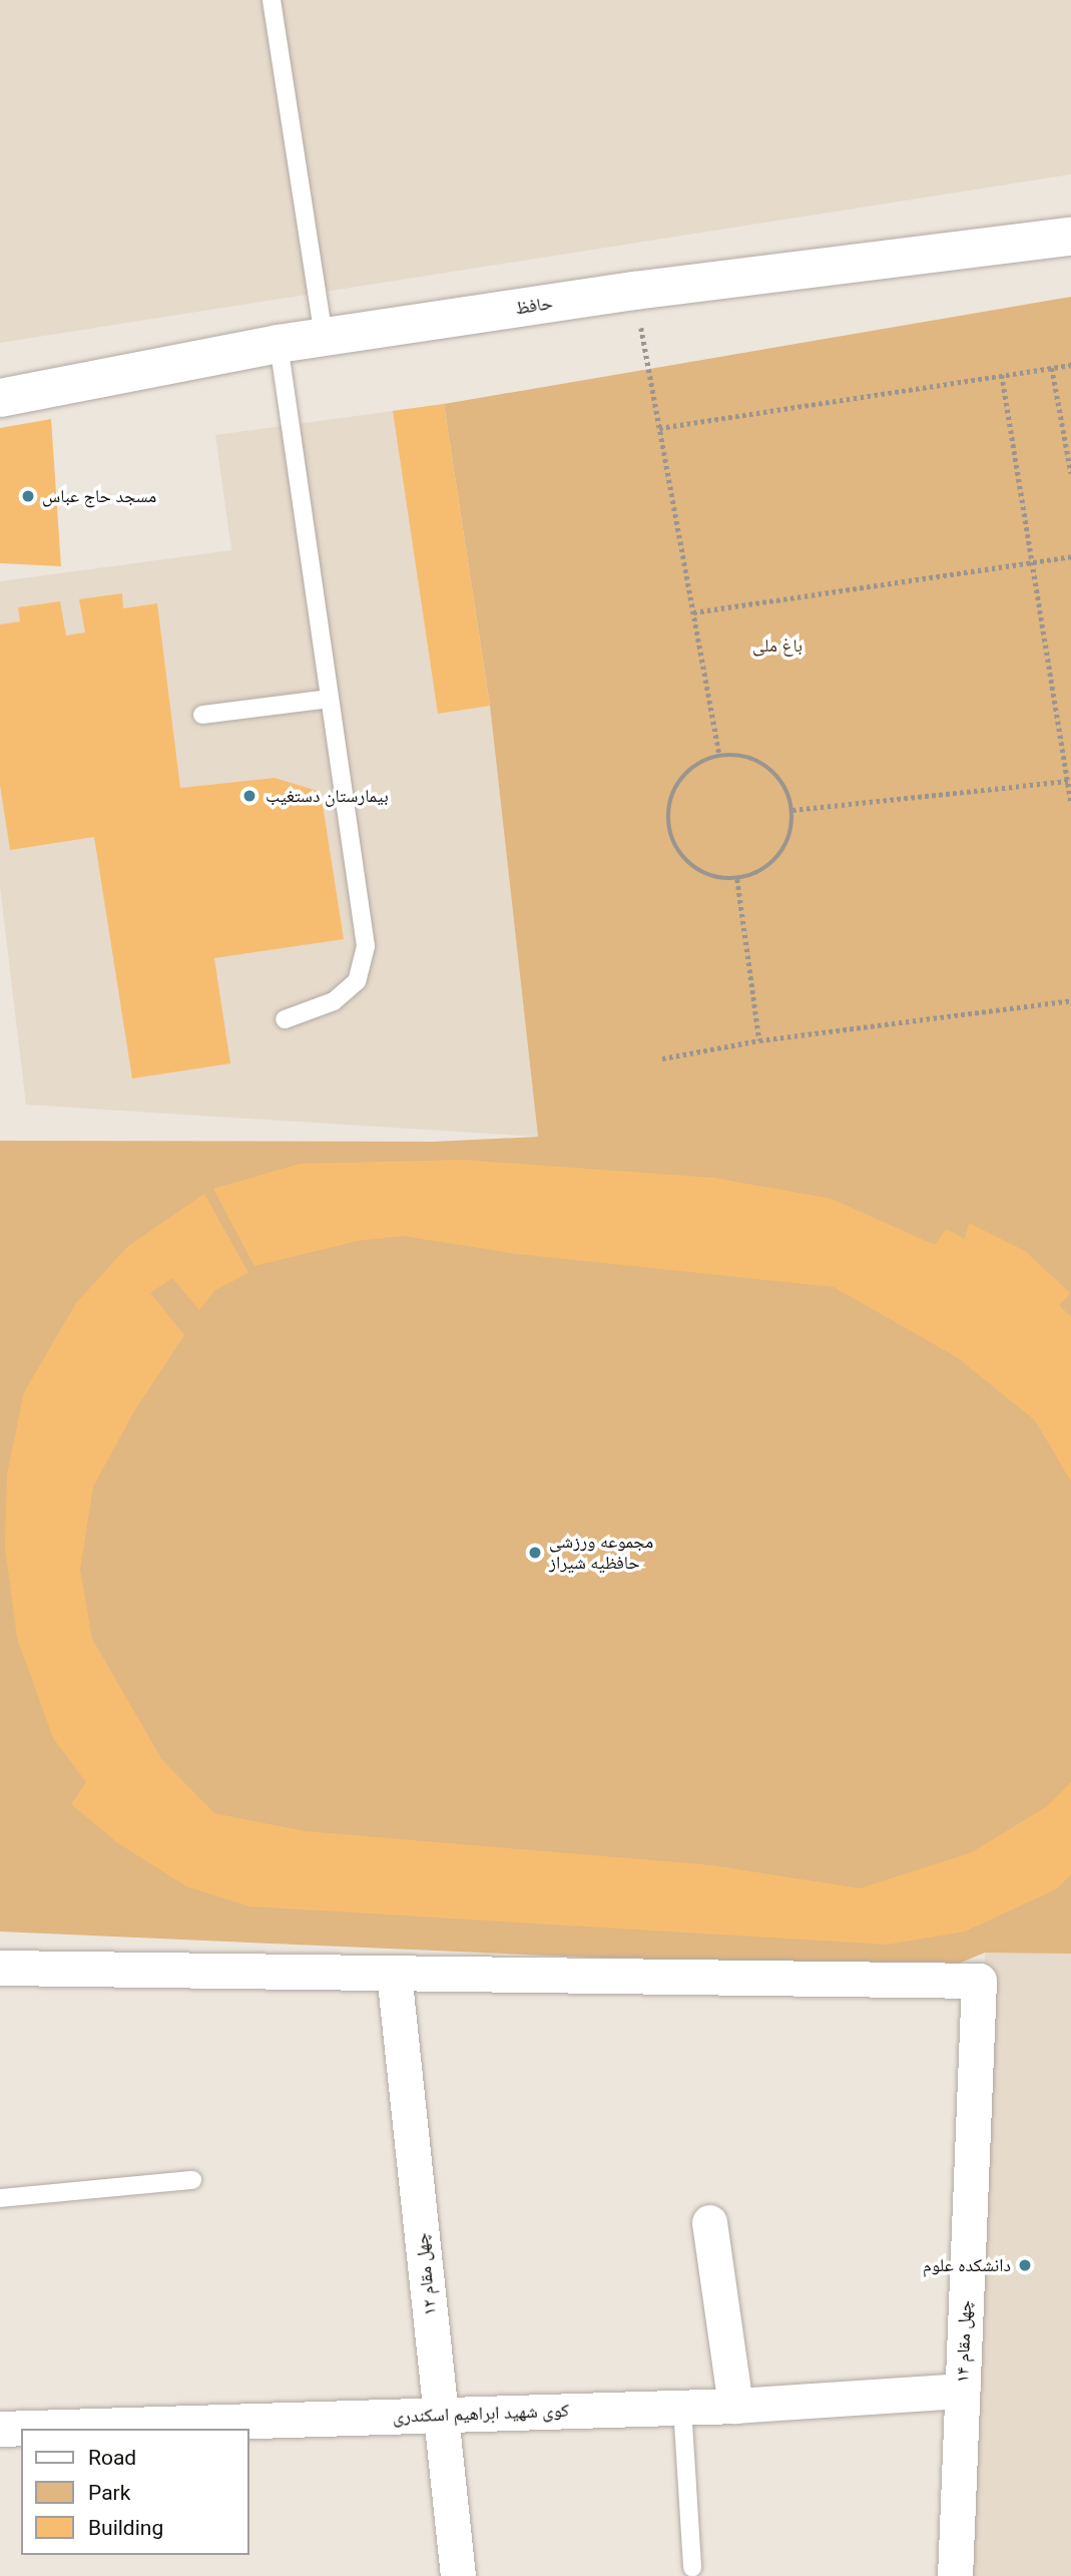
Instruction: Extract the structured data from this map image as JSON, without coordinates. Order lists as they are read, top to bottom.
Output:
{
  "streets": {
    "main road": ["حافظ"],
    "street": ["چهل مقام ۱۲", "چهل مقام ۱۴", "کوی شهید ابراهیم اسکندری"]
  },
  "crossings": [
    ["چهل مقام ۱۲", "چهل مقام ۱۴"],
    ["چهل مقام ۱۲", "کوی شهید ابراهیم اسکندری"],
    ["چهل مقام ۱۴", "کوی شهید ابراهیم اسکندری"]
  ],
  "parks": ["باغ ملی"],
  "places": [
    "مسجد حاج عباس",
    "بیمارستان دستغیب",
    "مجموعه ورزشی حافظیه شیراز",
    "دانشکده علوم"
  ],
  "legend": ["Road", "Park", "Building"]
}
